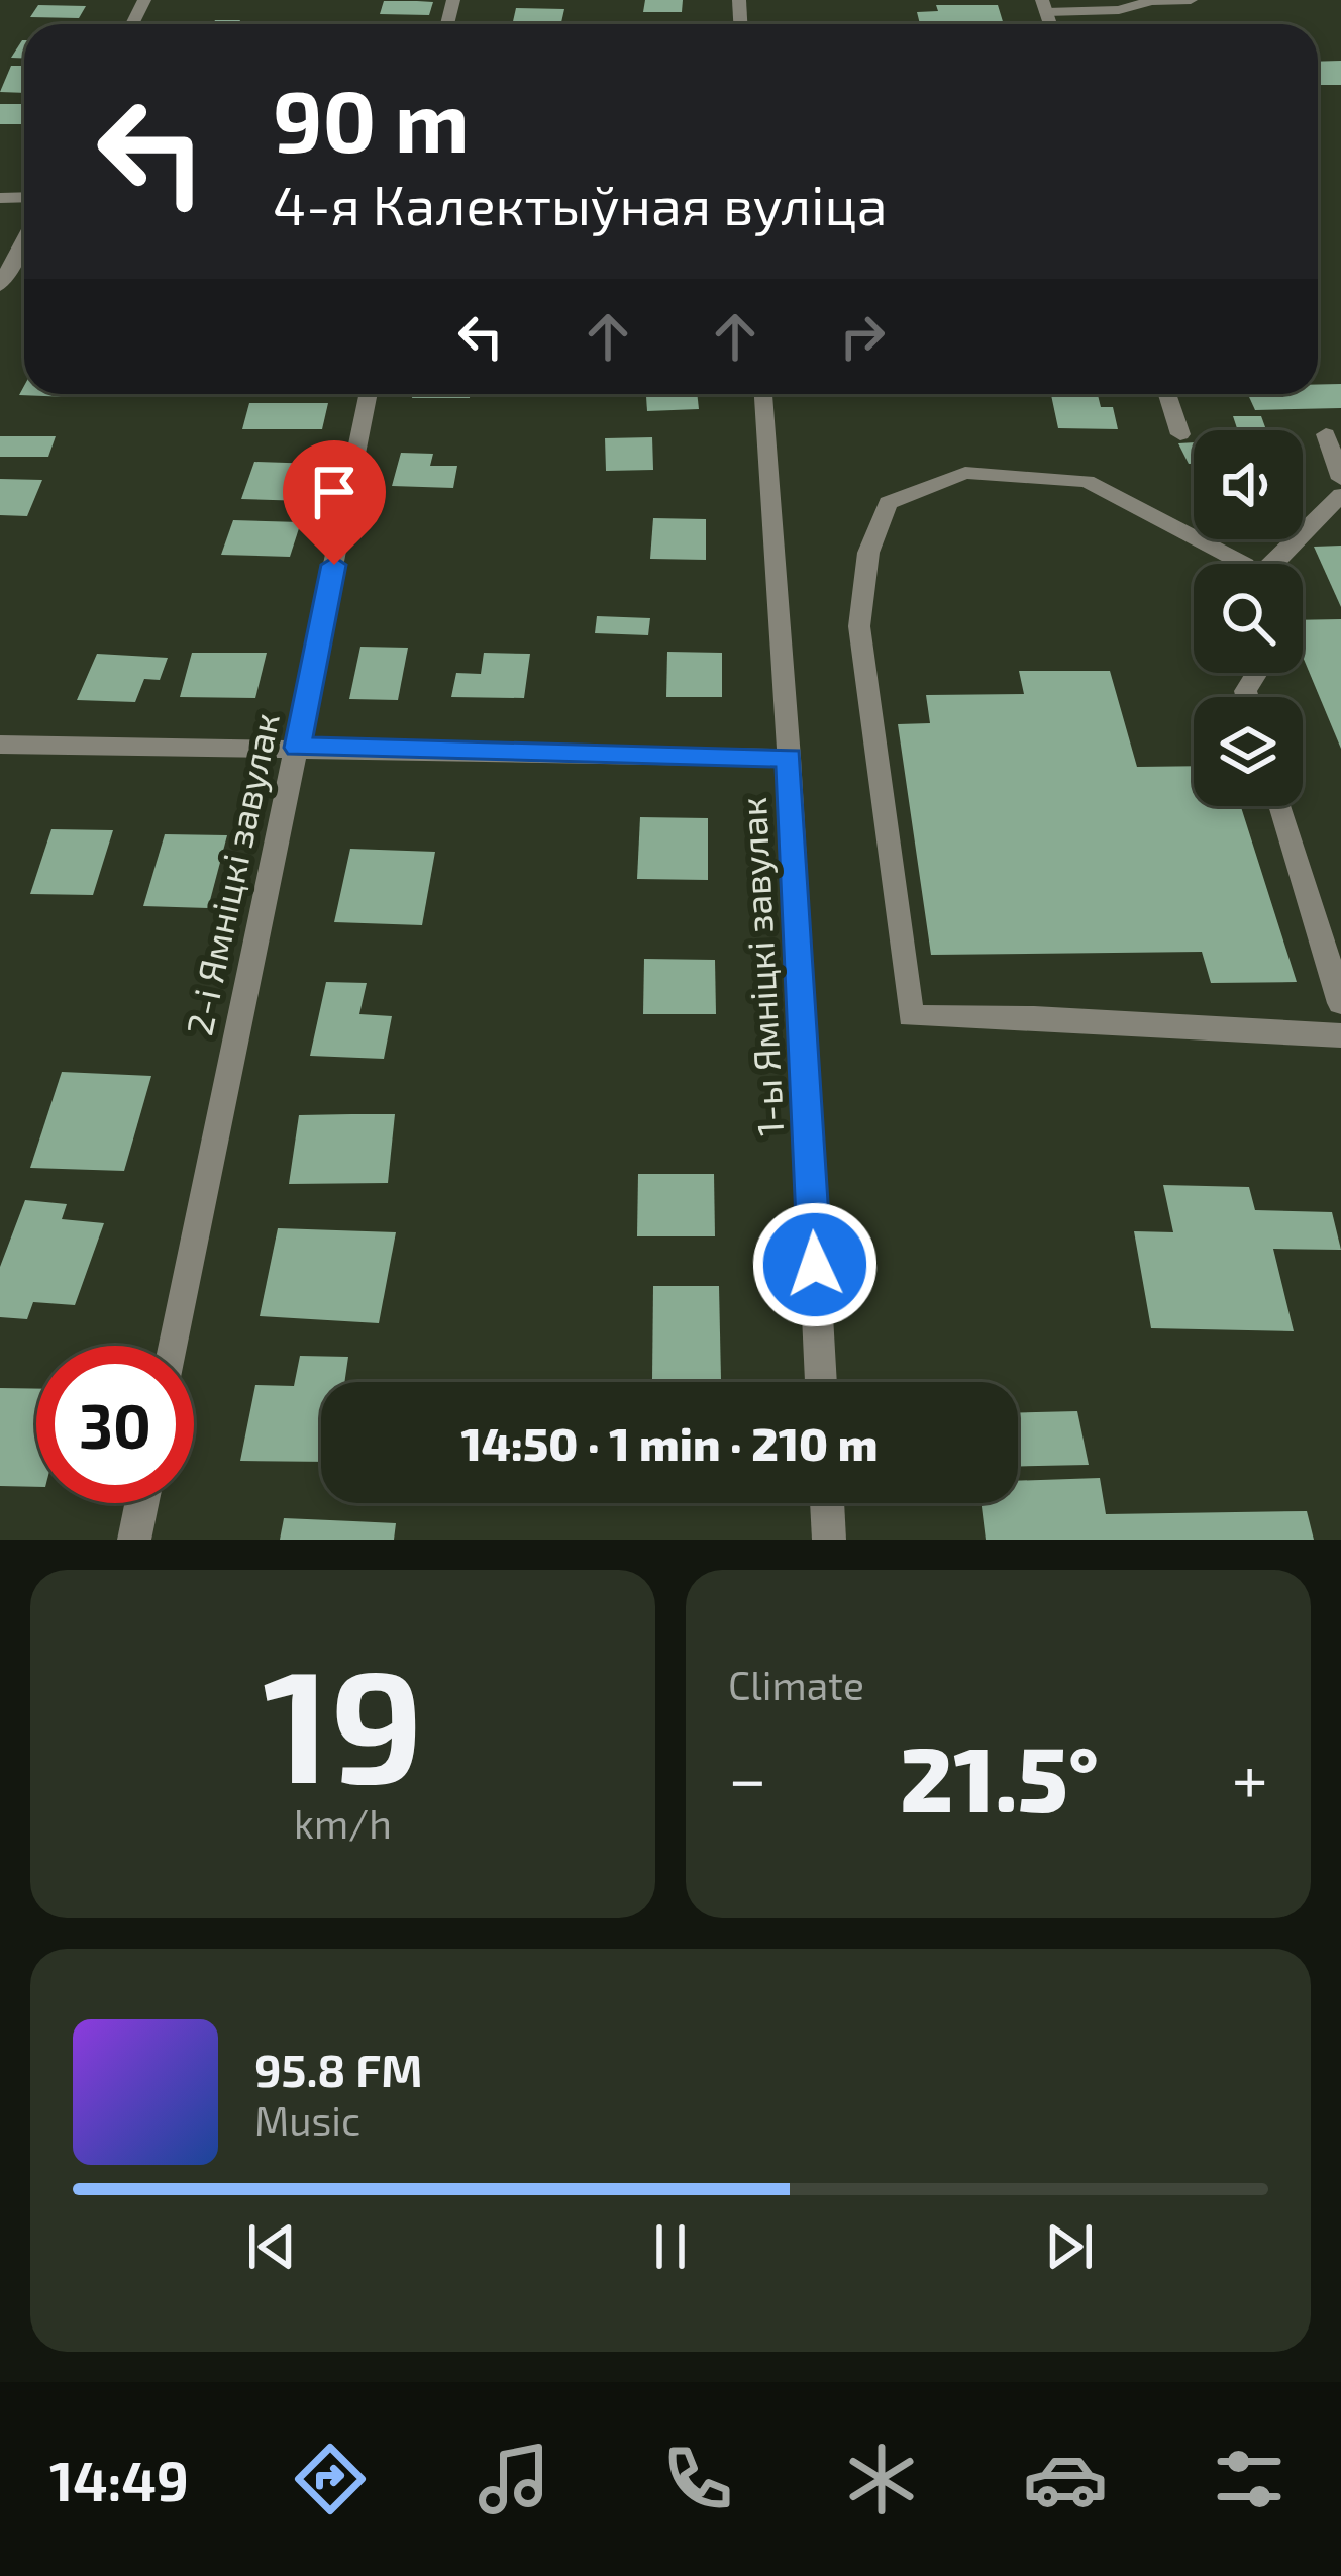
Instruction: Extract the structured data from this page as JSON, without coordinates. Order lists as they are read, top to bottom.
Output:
{
  "streets": {
    "street": ["2-і Ямніцкі завулак", "1-ы Ямніцкі завулак"]
  },
  "page": {
    "turn": ["90 m", "4-я Калектыўная вуліца"],
    "limit": "30",
    "trip": "14:50 · 1 min · 210 m",
    "tile": [
      ["19", "km/h"],
      "Climate"
    ],
    "heat": ["−", "21.5°", "+"],
    "song": ["95.8 FM", "Music"],
    "tabs": "14:49"
  }
}
